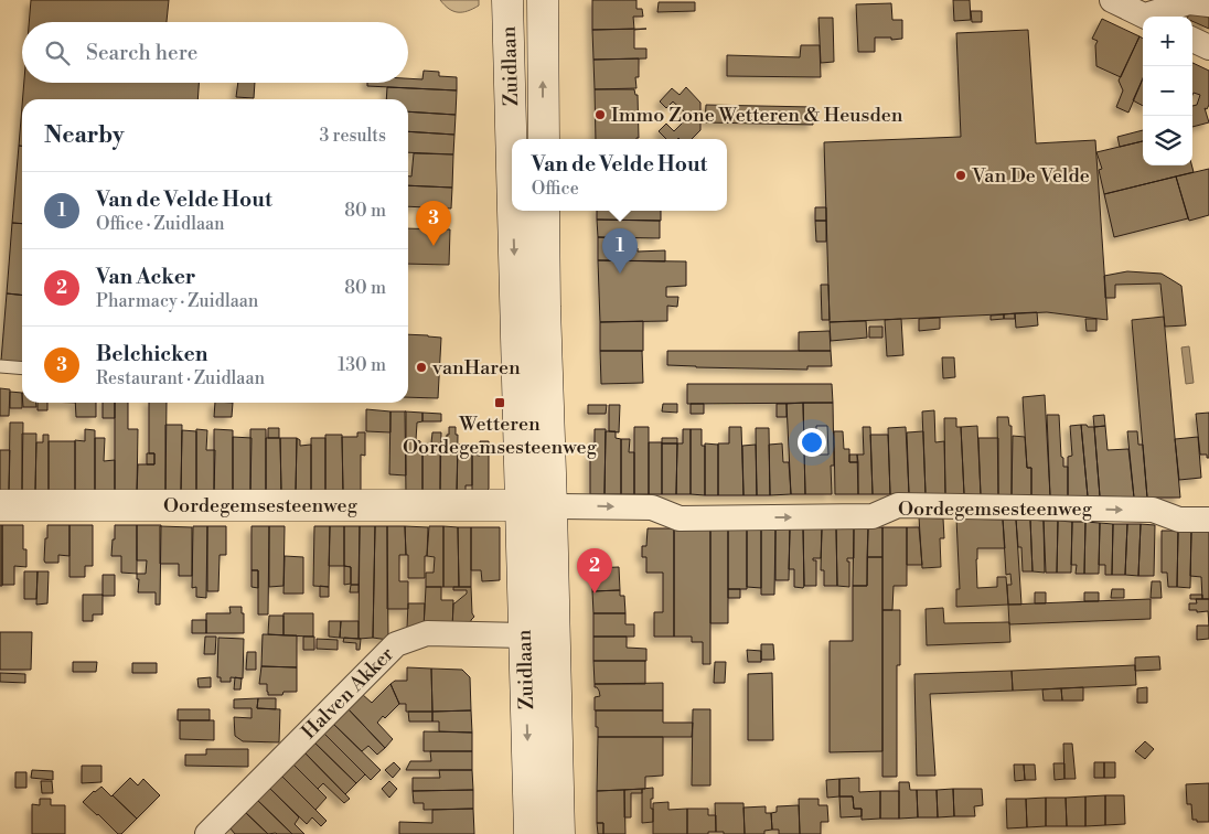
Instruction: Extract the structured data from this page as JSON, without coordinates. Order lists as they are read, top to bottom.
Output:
{
  "streets": {
    "main road": ["Zuidlaan", "Oordegemsesteenweg"],
    "street": ["Halven Akker"]
  },
  "crossings": [
    ["Zuidlaan", "Oordegemsesteenweg"],
    ["Zuidlaan", "Halven Akker"]
  ],
  "one_way": ["Oordegemsesteenweg"],
  "places": {
    "other": ["Immo Zone Wetteren & Heusden", "Van De Velde", "vanHaren"],
    "transit": ["Wetteren Oordegemsesteenweg"]
  },
  "page": {
    "map_buttons": ["+", "−"],
    "search": "Search here",
    "heading": ["Nearby", "3 results"],
    "popup": ["Van de Velde Hout", "Office"],
    "list": [
      {
        "mark": "1",
        "name": "Van de Velde Hout",
        "note": "Office · Zuidlaan",
        "value": "80 m"
      },
      {
        "mark": "2",
        "name": "Van Acker",
        "note": "Pharmacy · Zuidlaan",
        "value": "80 m"
      },
      {
        "mark": "3",
        "name": "Belchicken",
        "note": "Restaurant · Zuidlaan",
        "value": "130 m"
      }
    ],
    "pins": ["3", "1", "2"]
  }
}
